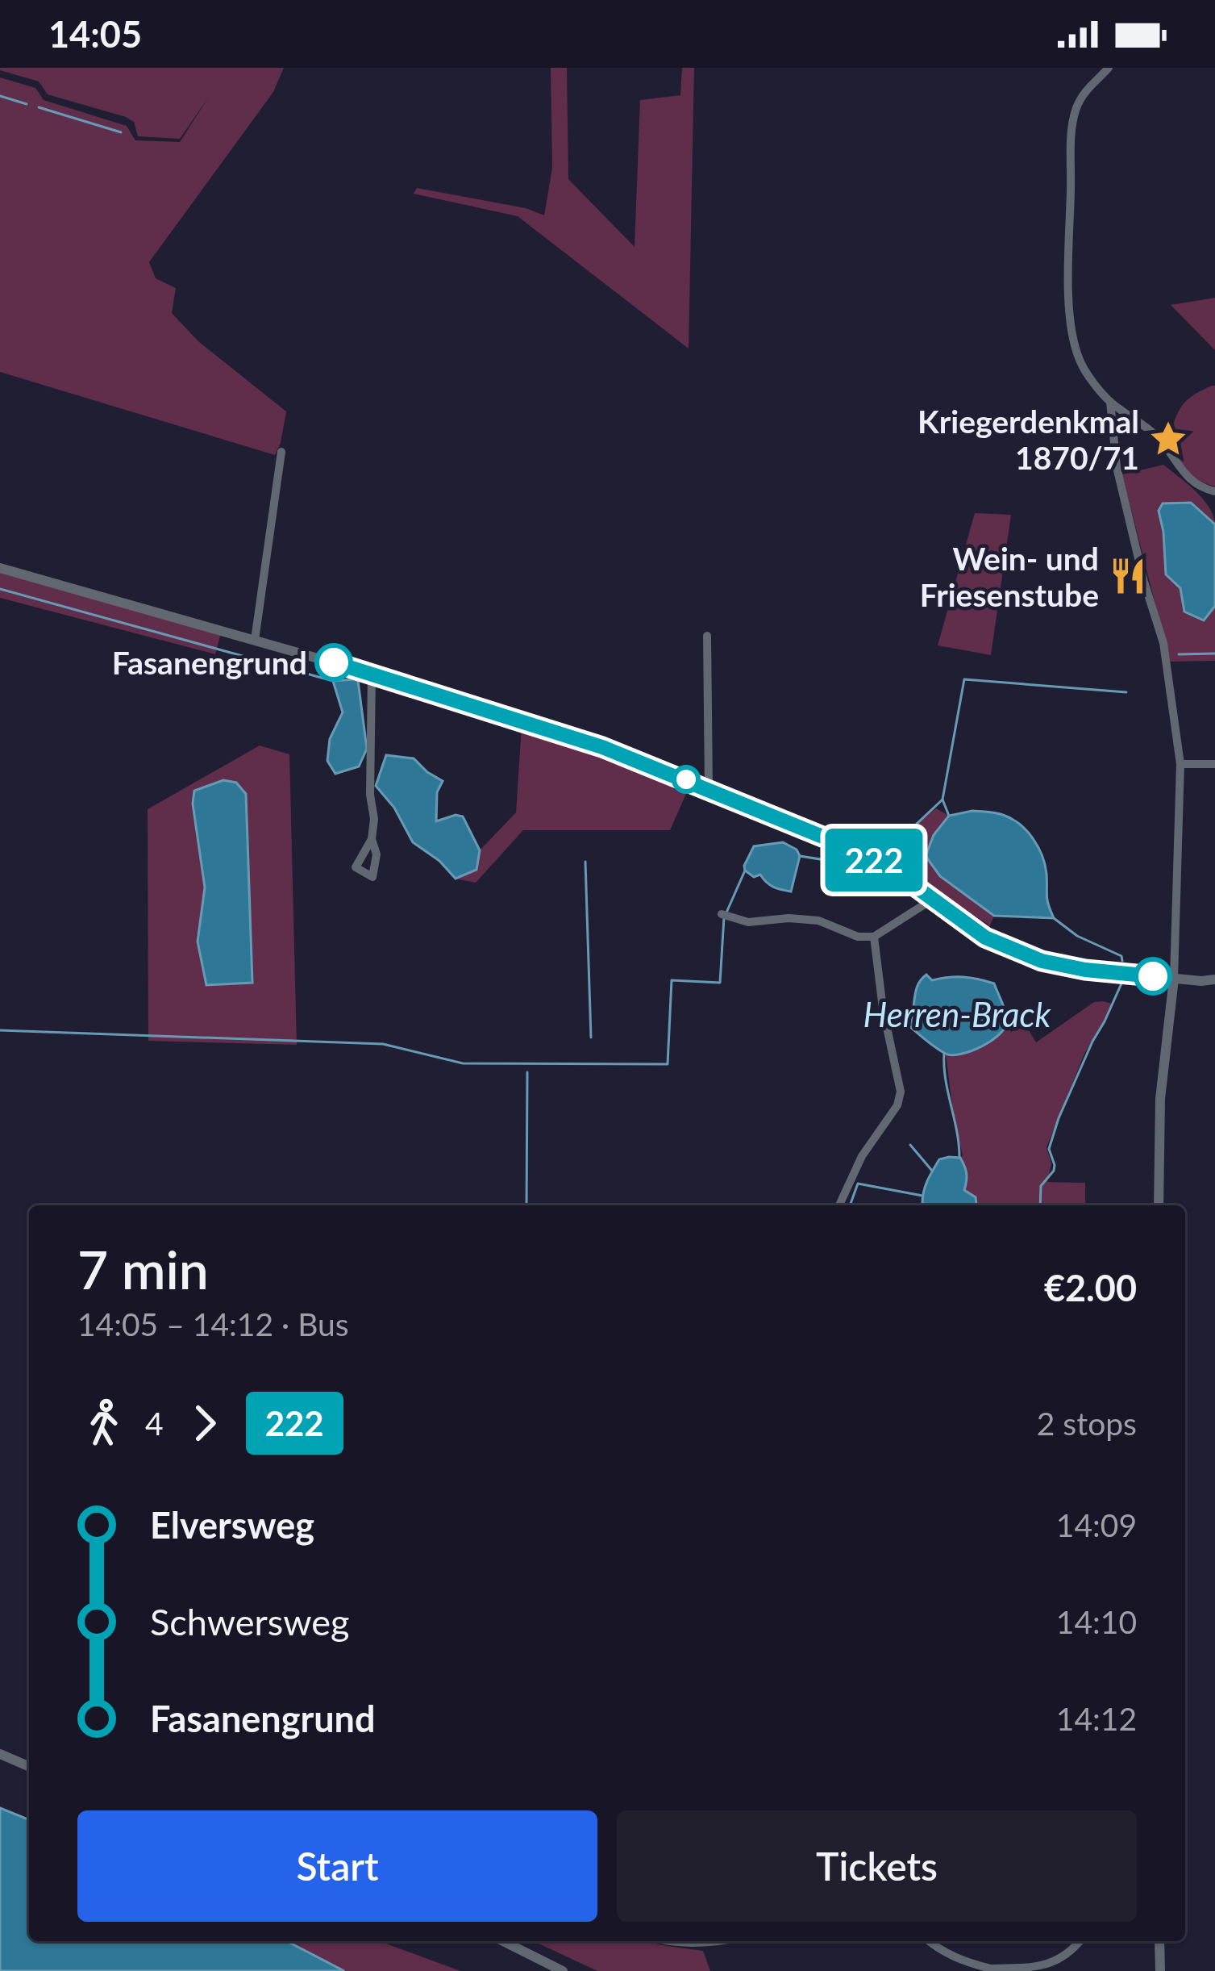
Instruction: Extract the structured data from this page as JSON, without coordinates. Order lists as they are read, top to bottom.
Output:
{
  "water": ["Herren-Brack"],
  "places": {
    "place": ["Kriegerdenkmal 1870/71"],
    "restaurant": ["Wein- und Friesenstube"],
    "other": ["Fasanengrund"]
  },
  "lines": ["bus line 222"],
  "page": {
    "status": "14:05",
    "on_map": "222",
    "heading": ["7 min", "14:05 – 14:12 · Bus", "€2.00"],
    "legs": ["4", "222", "2 stops"],
    "list": [
      {
        "name": "Elversweg",
        "value": "14:09"
      },
      {
        "name": "Schwersweg",
        "value": "14:10"
      },
      {
        "name": "Fasanengrund",
        "value": "14:12"
      }
    ],
    "buttons": ["Start", "Tickets"]
  }
}
